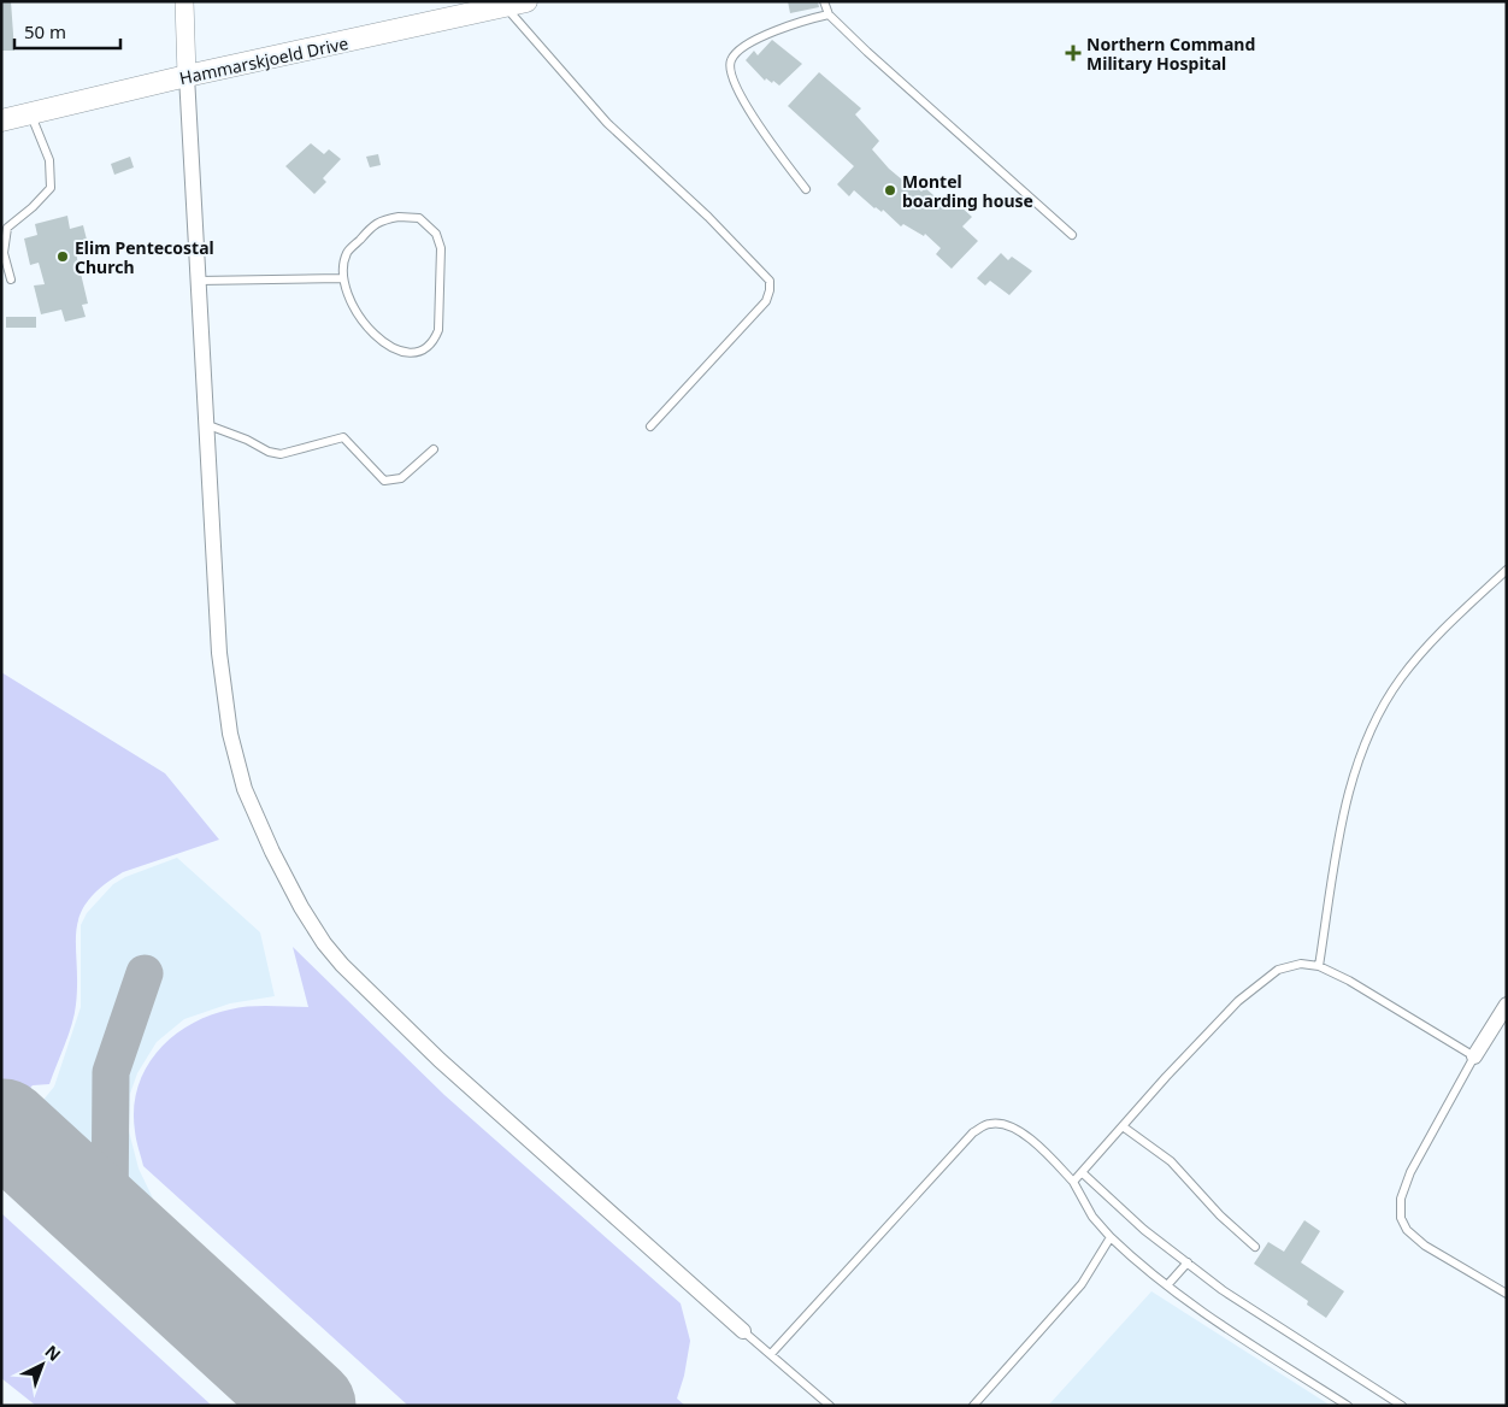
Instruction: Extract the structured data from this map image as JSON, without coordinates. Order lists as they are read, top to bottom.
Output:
{
  "streets": {
    "main road": ["Hammarskjoeld Drive"]
  },
  "places": {
    "health": ["Northern Command Military Hospital"],
    "other": ["Montel boarding house", "Elim Pentecostal Church"]
  },
  "scale_bar": "50 m",
  "north": "top right"
}
